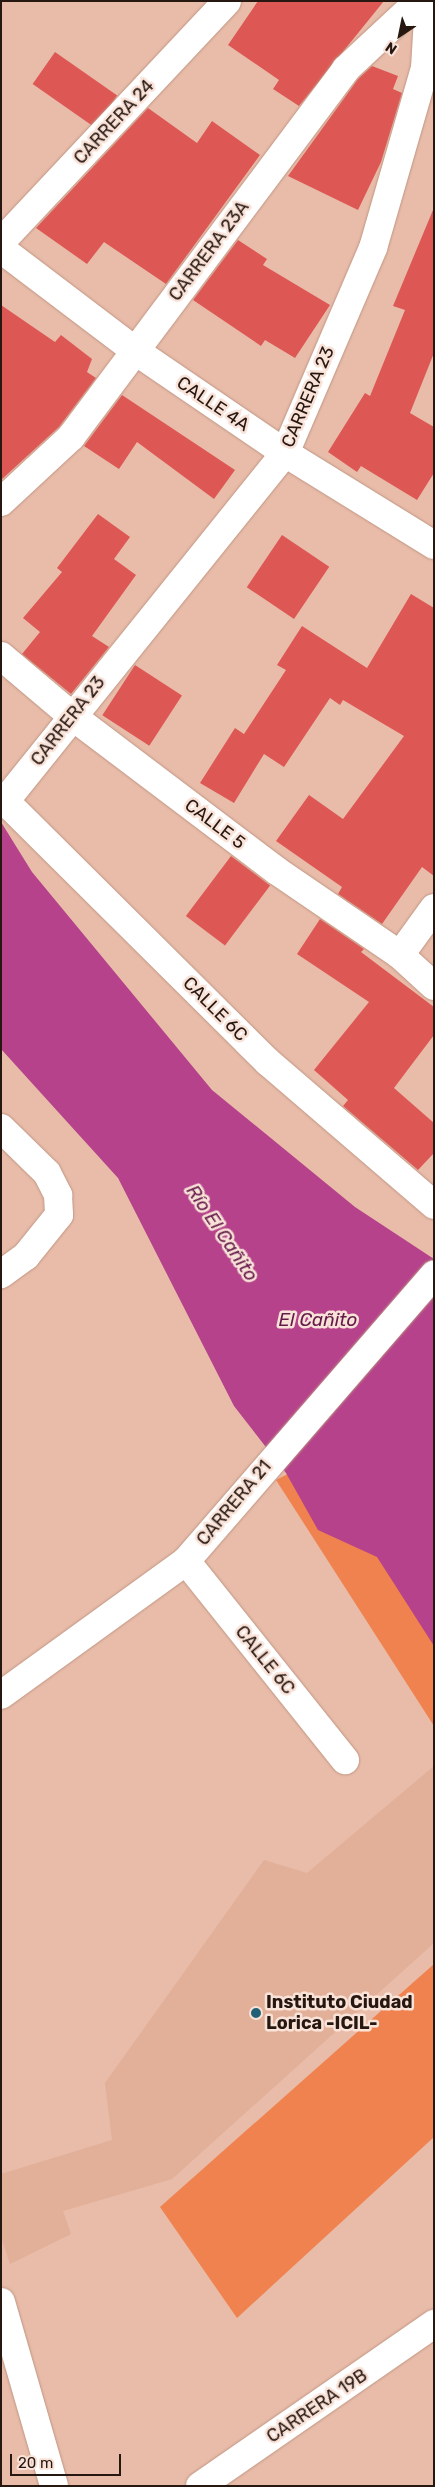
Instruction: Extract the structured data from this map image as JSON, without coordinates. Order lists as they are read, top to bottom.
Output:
{
  "streets": {
    "street": [
      "CARRERA 24",
      "CARRERA 23A",
      "CARRERA 23",
      "CALLE 4A",
      "CALLE 5",
      "CALLE 6C",
      "CARRERA 21",
      "CARRERA 19B"
    ]
  },
  "crossings": [
    ["CARRERA 23A", "CALLE 4A"],
    ["CARRERA 23", "CALLE 4A"],
    ["CARRERA 23", "CALLE 5"],
    ["CARRERA 23", "CALLE 6C"],
    ["CALLE 6C", "CARRERA 21"]
  ],
  "water": ["Río El Cañito", "El Cañito"],
  "places": ["Instituto Ciudad Lorica -ICIL-"],
  "scale_bar": "20 m",
  "north": "bottom left"
}
